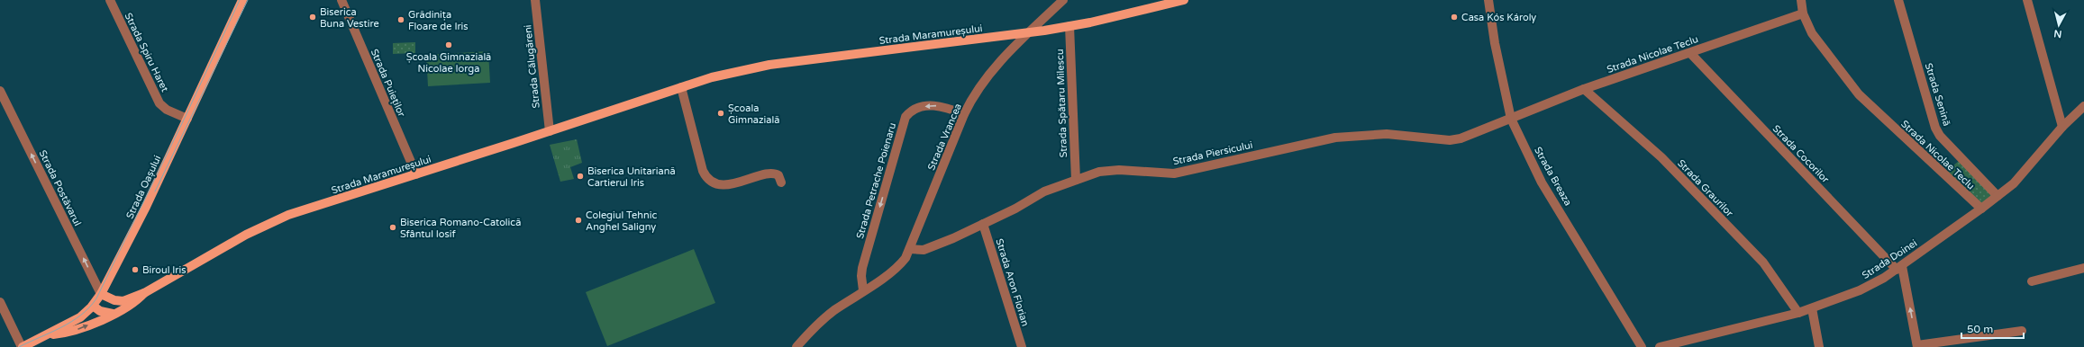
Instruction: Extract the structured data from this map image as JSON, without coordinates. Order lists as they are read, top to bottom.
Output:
{
  "streets": {
    "main road": ["Strada Maramureșului", "Strada Oașului"],
    "street": [
      "Strada Spiru Haret",
      "Strada Nicolae Teclu",
      "Strada Călugăreni",
      "Strada Puieților",
      "Strada Senină",
      "Strada Spătaru Milescu",
      "Strada Vrancea",
      "Strada Piersicului",
      "Strada Cocorilor",
      "Strada Breaza",
      "Strada Petrache Poienaru",
      "Strada Postăvarul",
      "Strada Graurilor",
      "Strada Doinei",
      "Strada Aron Florian"
    ]
  },
  "crossings": [
    ["Strada Maramureșului", "Strada Călugăreni"],
    ["Strada Maramureșului", "Strada Puieților"],
    ["Strada Maramureșului", "Strada Spătaru Milescu"],
    ["Strada Maramureșului", "Strada Vrancea"],
    ["Strada Maramureșului", "Strada Oașului"],
    ["Strada Maramureșului", "Strada Postăvarul"],
    ["Strada Spiru Haret", "Strada Oașului"],
    ["Strada Nicolae Teclu", "Strada Piersicului"],
    ["Strada Nicolae Teclu", "Strada Cocorilor"],
    ["Strada Nicolae Teclu", "Strada Breaza"],
    ["Strada Nicolae Teclu", "Strada Graurilor"],
    ["Strada Nicolae Teclu", "Strada Doinei"],
    ["Strada Senină", "Strada Doinei"],
    ["Strada Spătaru Milescu", "Strada Piersicului"],
    ["Strada Vrancea", "Strada Piersicului"],
    ["Strada Vrancea", "Strada Petrache Poienaru"],
    ["Strada Piersicului", "Strada Breaza"],
    ["Strada Piersicului", "Strada Aron Florian"],
    ["Strada Cocorilor", "Strada Doinei"],
    ["Strada Oașului", "Strada Postăvarul"],
    ["Strada Graurilor", "Strada Doinei"]
  ],
  "one_way": ["Strada Petrache Poienaru", "Strada Postăvarul"],
  "places": [
    "Biserica Buna Vestire",
    "Casa Kós Károly",
    "Grădinița Floare de Iris",
    "Școala Gimnazială Nicolae Iorga",
    "Școala Gimnazială",
    "Biserica Unitariană Cartierul Iris",
    "Colegiul Tehnic Anghel Saligny",
    "Biserica Romano-Catolică Sfântul Iosif",
    "Biroul Iris"
  ],
  "scale_bar": "50 m",
  "north": "bottom"
}
